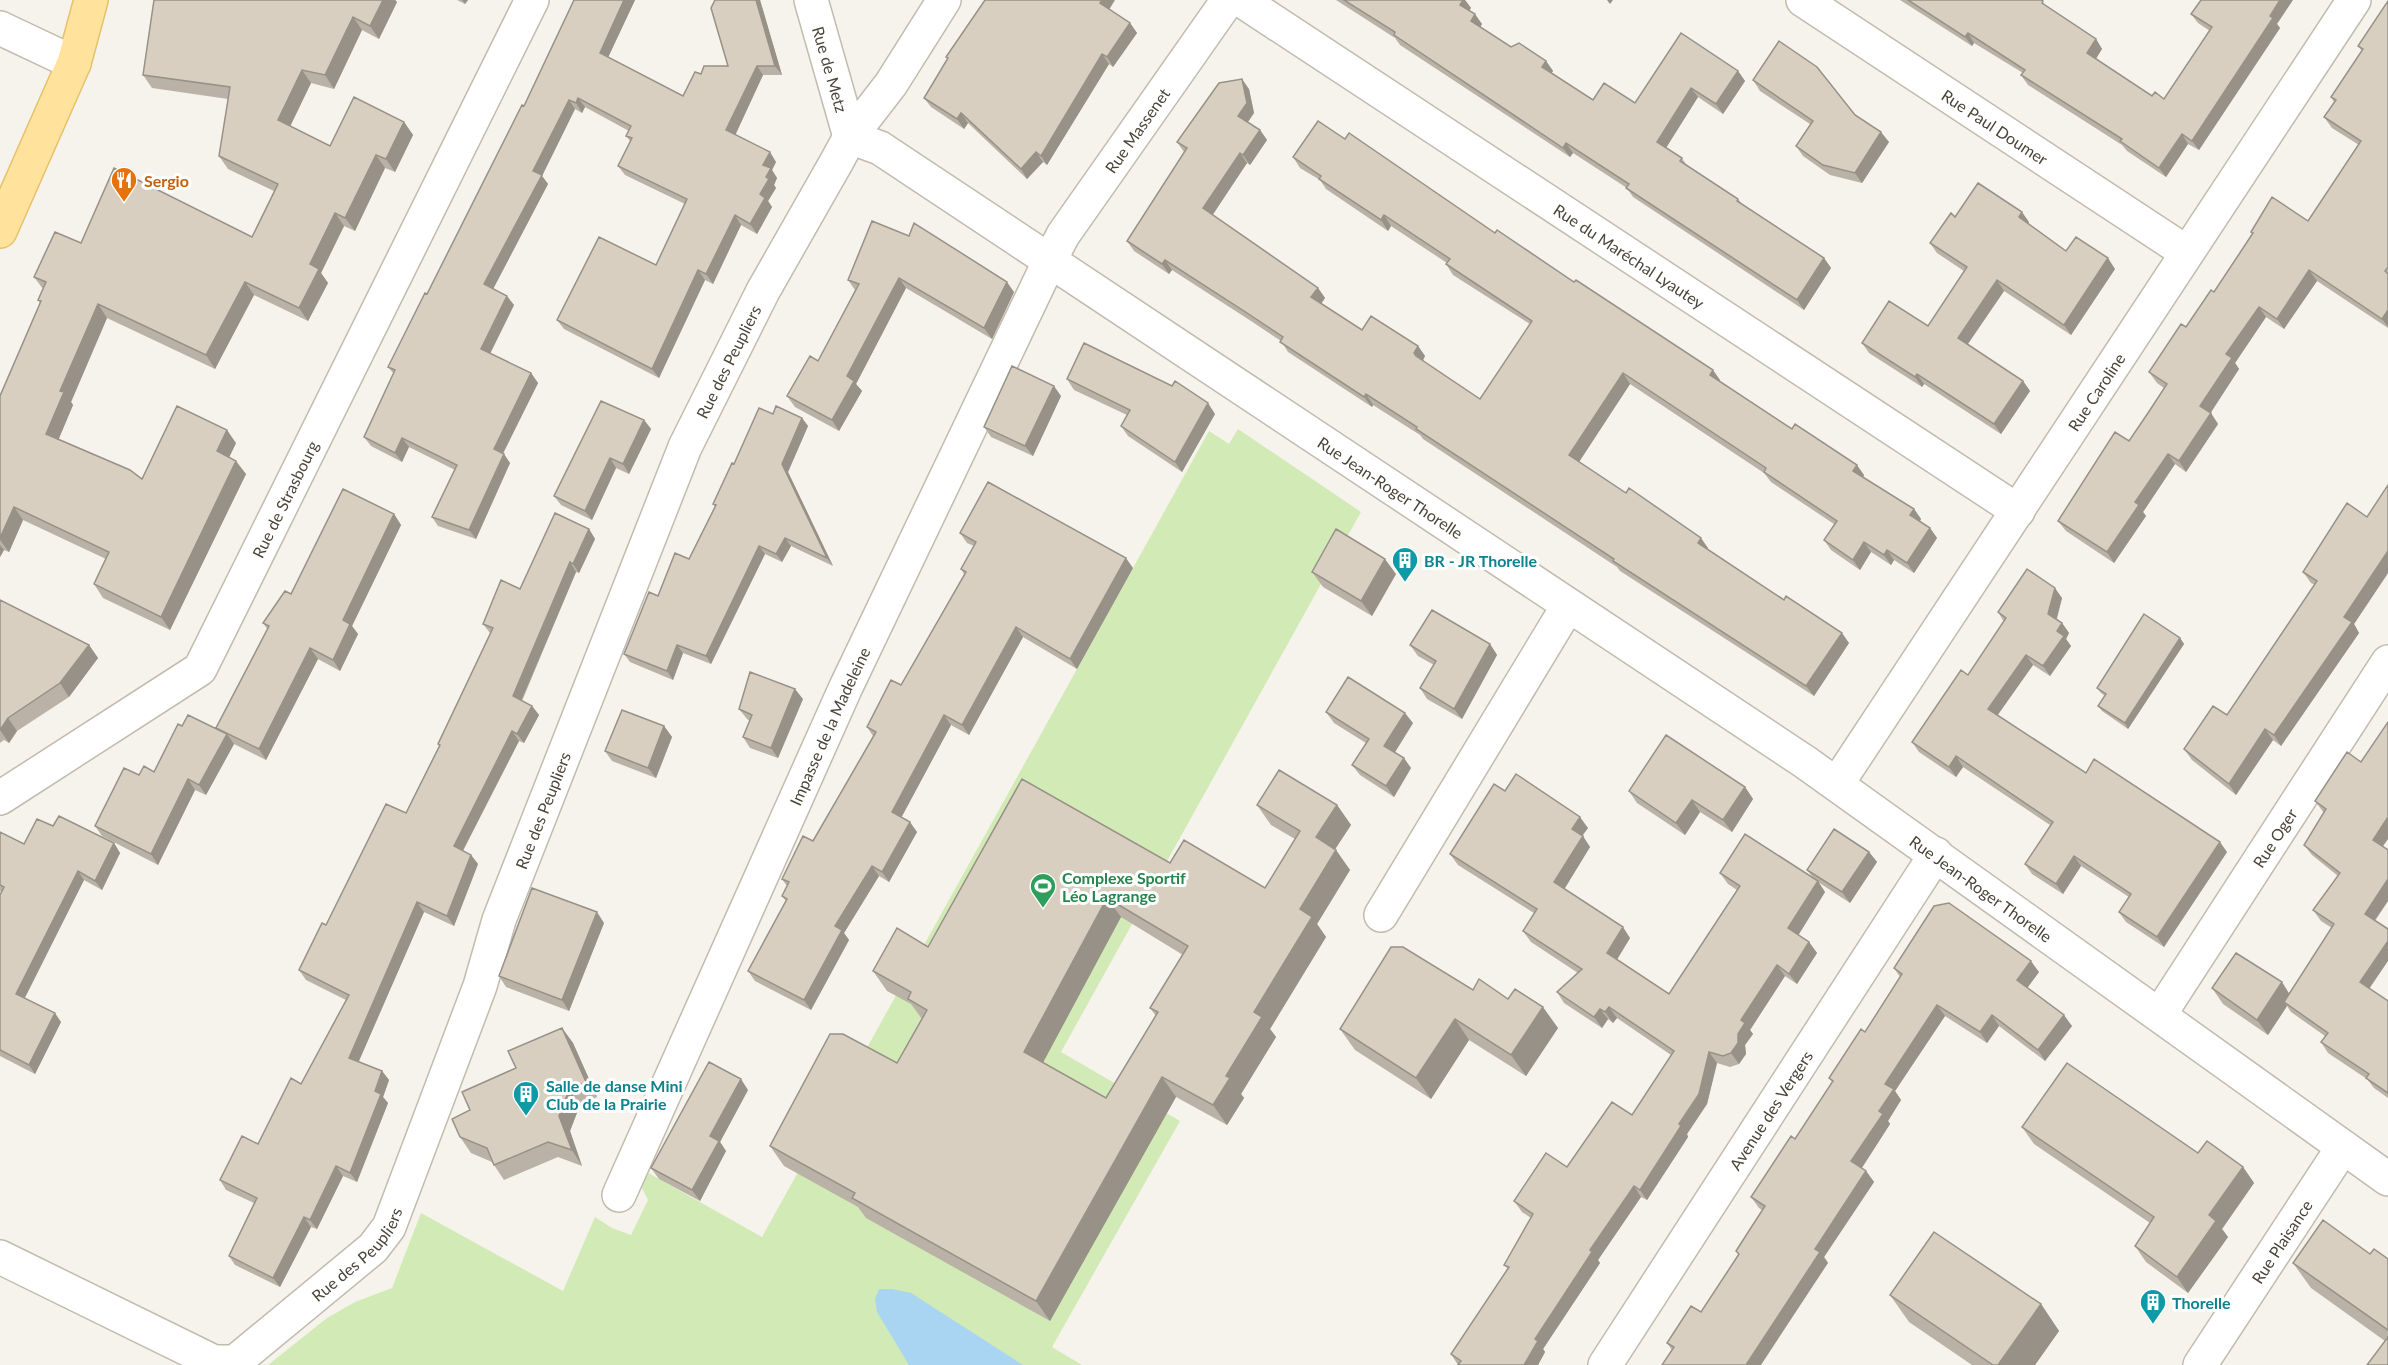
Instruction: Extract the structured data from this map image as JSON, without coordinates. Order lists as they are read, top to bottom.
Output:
{
  "streets": {
    "street": [
      "Rue de Metz",
      "Rue Paul Doumer",
      "Rue Massenet",
      "Rue du Maréchal Lyautey",
      "Rue des Peupliers",
      "Rue Caroline",
      "Rue Jean-Roger Thorelle",
      "Rue de Strasbourg",
      "Impasse de la Madeleine",
      "Rue Oger",
      "Avenue des Vergers",
      "Rue Plaisance"
    ]
  },
  "crossings": [
    ["Rue de Metz", "Rue des Peupliers"],
    ["Rue de Metz", "Rue Jean-Roger Thorelle"],
    ["Rue Paul Doumer", "Rue Caroline"],
    ["Rue Massenet", "Rue Jean-Roger Thorelle"],
    ["Rue Massenet", "Impasse de la Madeleine"],
    ["Rue du Maréchal Lyautey", "Rue Caroline"],
    ["Rue des Peupliers", "Rue Jean-Roger Thorelle"],
    ["Rue Caroline", "Rue Jean-Roger Thorelle"],
    ["Rue Jean-Roger Thorelle", "Impasse de la Madeleine"],
    ["Rue Jean-Roger Thorelle", "Rue Oger"],
    ["Rue Jean-Roger Thorelle", "Avenue des Vergers"],
    ["Rue Jean-Roger Thorelle", "Rue Plaisance"]
  ],
  "places": {
    "restaurant": ["Sergio"],
    "building": ["BR - JR Thorelle", "Salle de danse Mini Club de la Prairie", "Thorelle"],
    "sports": ["Complexe Sportif Léo Lagrange"]
  }
}
